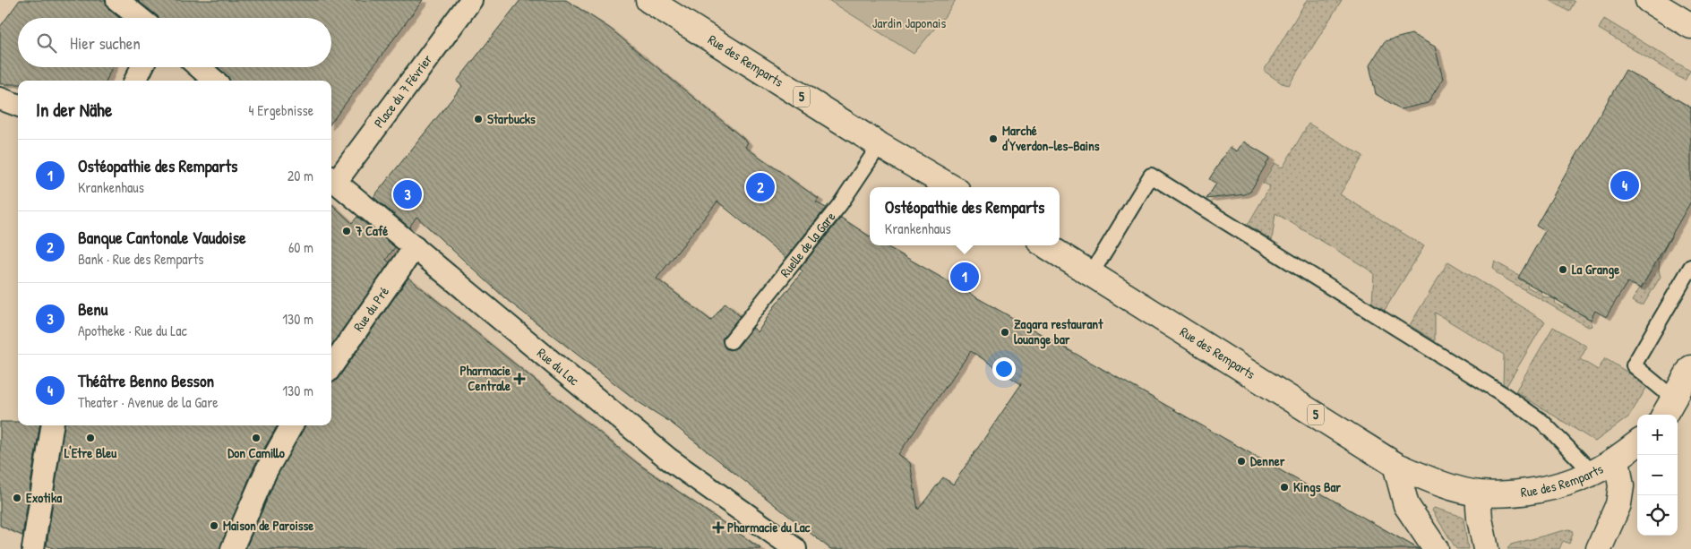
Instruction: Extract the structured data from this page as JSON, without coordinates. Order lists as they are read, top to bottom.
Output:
{
  "streets": {
    "main road": ["Rue des Remparts", "5"],
    "street": ["Place du 7 Février", "Rue du Pré", "Rue du Lac"],
    "lane": ["Ruelle de la Gare"]
  },
  "crossings": [
    ["Rue des Remparts", "5"],
    ["Rue des Remparts", "Ruelle de la Gare"],
    ["Place du 7 Février", "Rue du Lac"],
    ["Rue du Pré", "Rue du Lac"]
  ],
  "parks": ["Jardin Japonais"],
  "places": {
    "other": [
      "Starbucks",
      "Marché d'Yverdon-les-Bains",
      "7 Café",
      "La Grange",
      "Zagara restaurant louange bar",
      "L'Etre Bleu",
      "Don Camillo",
      "Denner",
      "Kings Bar",
      "Exotika",
      "Maison de Paroisse"
    ],
    "health": ["Pharmacie Centrale", "Pharmacie du Lac"]
  },
  "page": {
    "search": "Hier suchen",
    "heading": ["In der Nähe", "4 Ergebnisse"],
    "list": [
      {
        "mark": "1",
        "name": "Ostéopathie des Remparts",
        "note": "Krankenhaus",
        "value": "20 m"
      },
      {
        "mark": "2",
        "name": "Banque Cantonale Vaudoise",
        "note": "Bank · Rue des Remparts",
        "value": "60 m"
      },
      {
        "mark": "3",
        "name": "Benu",
        "note": "Apotheke · Rue du Lac",
        "value": "130 m"
      },
      {
        "mark": "4",
        "name": "Théâtre Benno Besson",
        "note": "Theater · Avenue de la Gare",
        "value": "130 m"
      }
    ],
    "pins": [
      "4",
      "2",
      "3",
      "1"
    ],
    "popup": ["Ostéopathie des Remparts", "Krankenhaus"],
    "map_buttons": ["+", "−"]
  }
}
